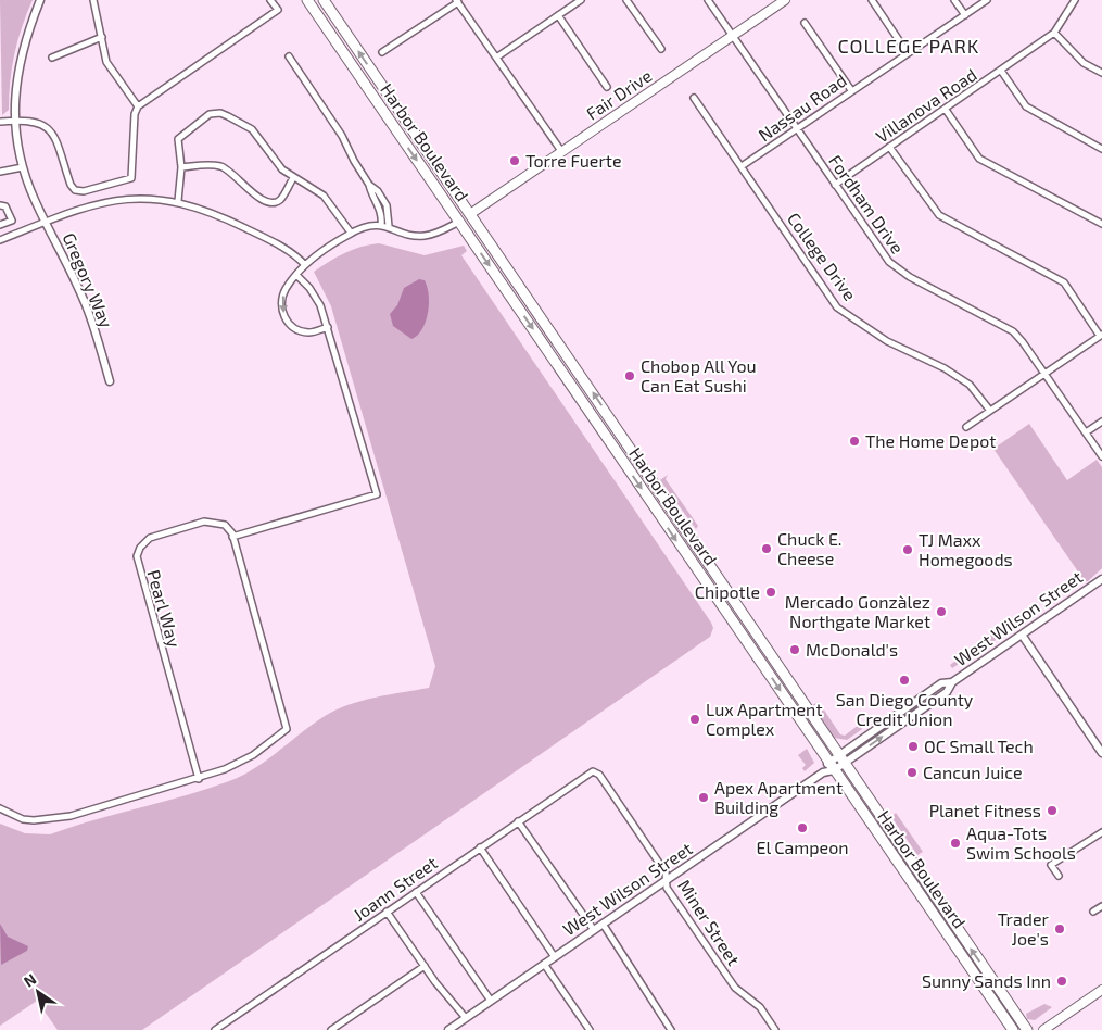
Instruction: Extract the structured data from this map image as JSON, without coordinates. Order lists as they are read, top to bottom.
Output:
{
  "streets": {
    "main road": ["Fair Drive", "Harbor Boulevard"],
    "street": [
      "Villanova Road",
      "Nassau Road",
      "Fordham Drive",
      "College Drive",
      "Gregory Way",
      "Pearl Way",
      "West Wilson Street",
      "Joann Street",
      "Miner Street"
    ]
  },
  "crossings": [
    ["Fair Drive", "Harbor Boulevard"],
    ["Fair Drive", "Fordham Drive"],
    ["Villanova Road", "Fordham Drive"],
    ["Nassau Road", "Fordham Drive"],
    ["Nassau Road", "College Drive"],
    ["Harbor Boulevard", "West Wilson Street"],
    ["West Wilson Street", "Miner Street"],
    ["Joann Street", "Miner Street"]
  ],
  "districts": ["COLLEGE PARK"],
  "places": [
    "Torre Fuerte",
    "Chobop All You Can Eat Sushi",
    "The Home Depot",
    "Chuck E. Cheese",
    "TJ Maxx Homegoods",
    "Chipotle",
    "Mercado Gonzàlez Northgate Market",
    "McDonald's",
    "San Diego County Credit Union",
    "Lux Apartment Complex",
    "OC Small Tech",
    "Cancun Juice",
    "Apex Apartment Building",
    "Planet Fitness",
    "El Campeon",
    "Aqua-Tots Swim Schools",
    "Trader Joe's",
    "Sunny Sands Inn"
  ],
  "north": "top left"
}
